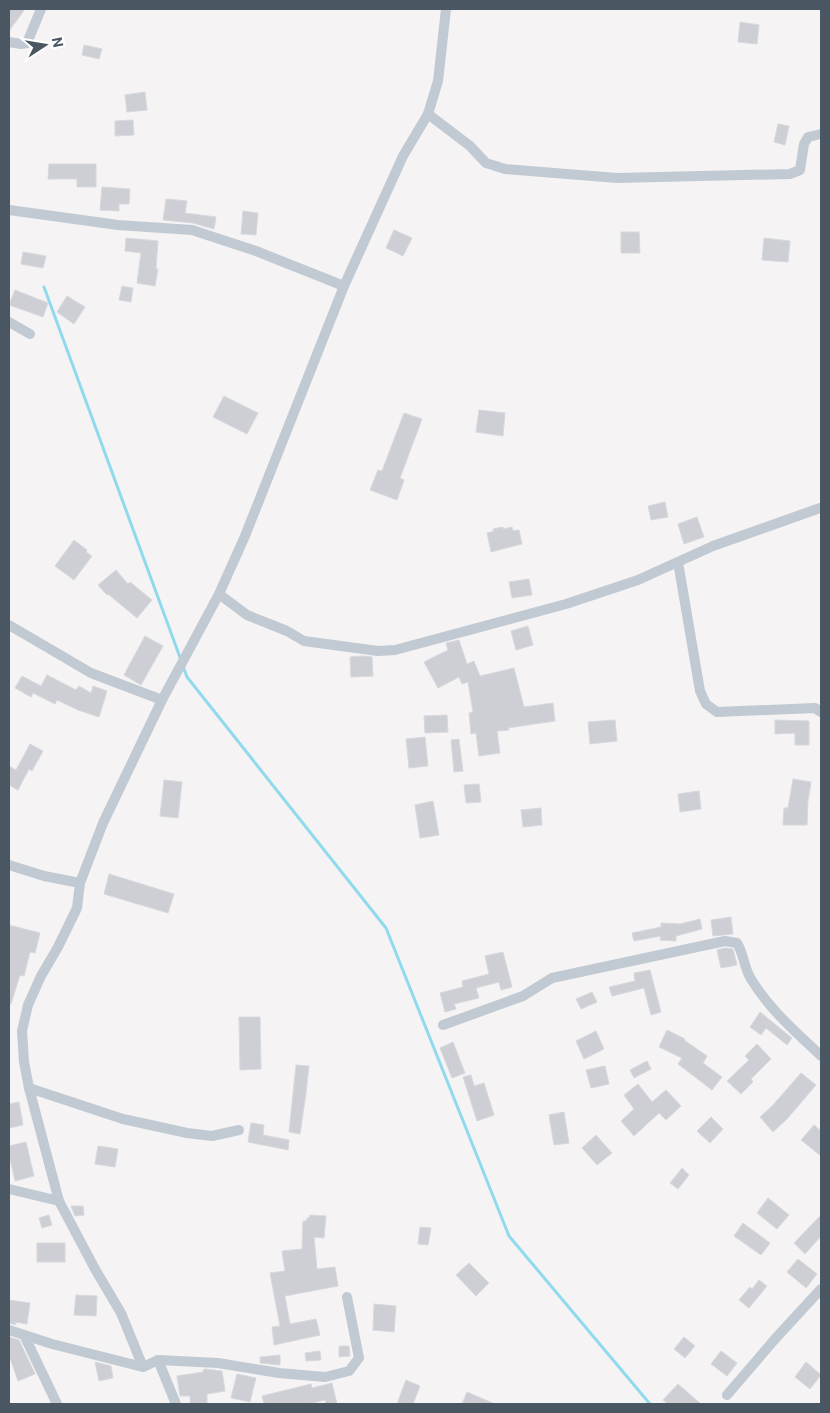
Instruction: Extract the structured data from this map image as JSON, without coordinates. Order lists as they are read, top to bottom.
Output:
{
  "north": "right"
}
